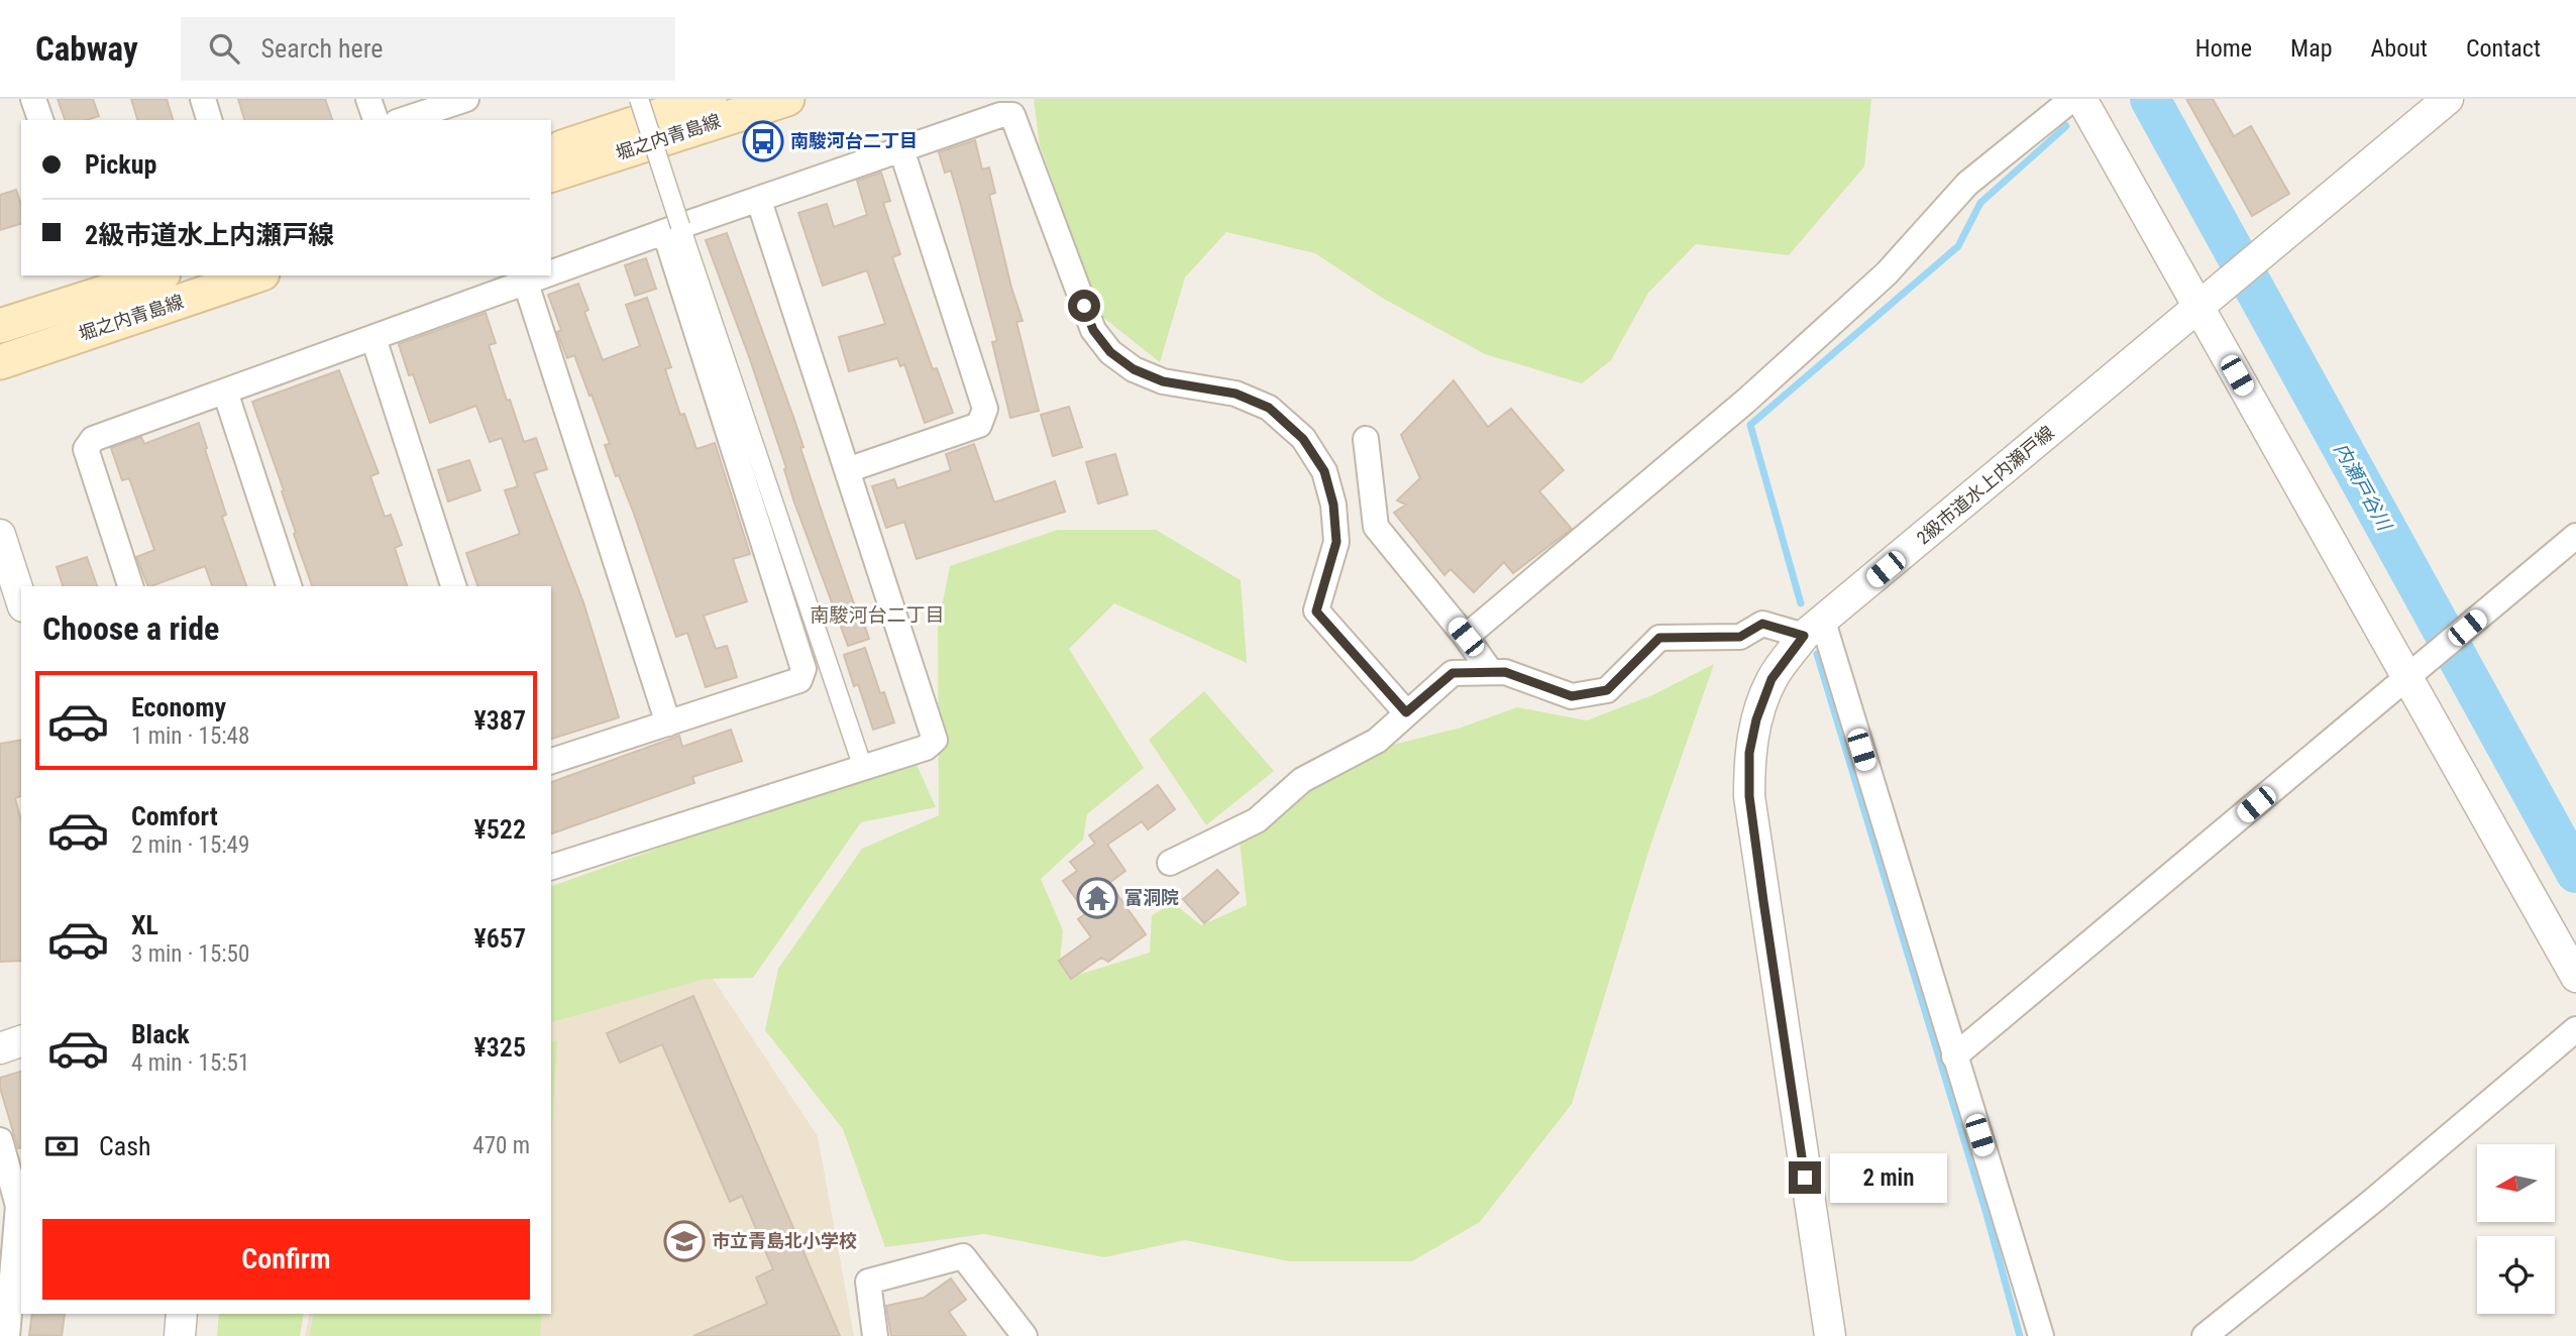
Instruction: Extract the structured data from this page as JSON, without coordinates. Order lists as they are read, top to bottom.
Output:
{
  "streets": {
    "main road": ["堀之内青島線"],
    "street": ["2級市道水上内瀬戸線"]
  },
  "districts": ["南駿河台二丁目"],
  "water": ["内瀬戸谷川"],
  "places": {
    "bus stop": ["南駿河台二丁目"],
    "temple": ["富洞院"],
    "school or university": ["市立青島北小学校"]
  },
  "north": "left",
  "page": {
    "header": "Cabway",
    "search": "Search here",
    "nav": [
      "Home",
      "Map",
      "About",
      "Contact"
    ],
    "banner": ["Pickup", "2級市道水上内瀬戸線"],
    "heading": "Choose a ride",
    "list": [
      {
        "name": "Economy",
        "note": "1 min · 15:48",
        "value": "¥387"
      },
      {
        "name": "Comfort",
        "note": "2 min · 15:49",
        "value": "¥522"
      },
      {
        "name": "XL",
        "note": "3 min · 15:50",
        "value": "¥657"
      },
      {
        "name": "Black",
        "note": "4 min · 15:51",
        "value": "¥325"
      }
    ],
    "pay": ["Cash", "470 m"],
    "bubble": "2 min",
    "buttons": "Confirm"
  }
}
